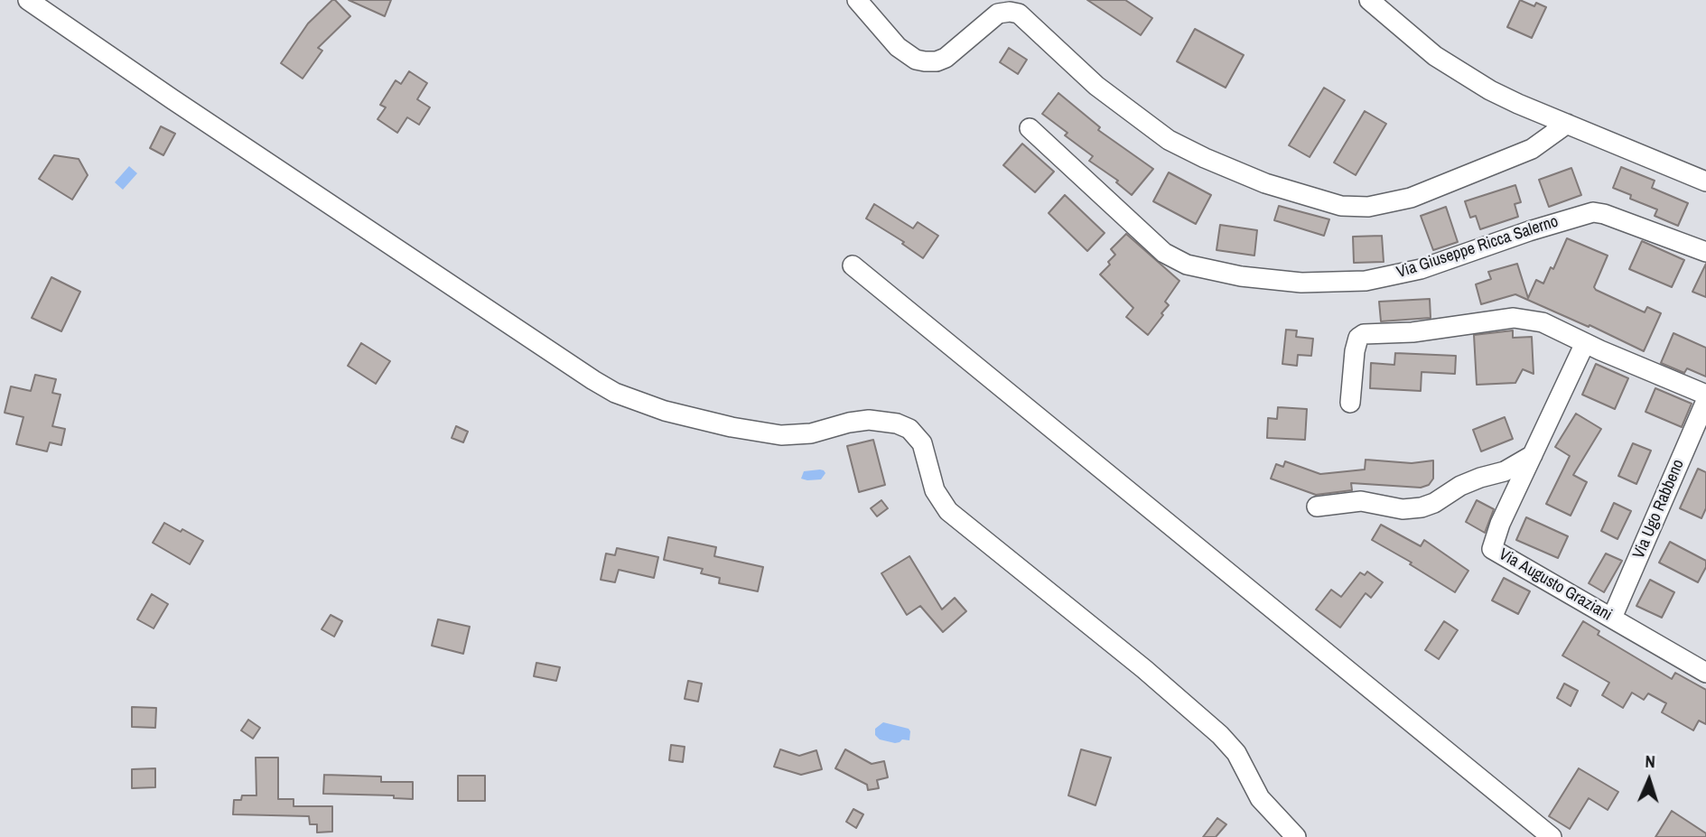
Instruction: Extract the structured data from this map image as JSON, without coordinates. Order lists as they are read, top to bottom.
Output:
{
  "streets": {
    "street": ["Via Giuseppe Ricca Salerno", "Via Ugo Rabbeno", "Via Augusto Graziani"]
  },
  "crossings": [
    ["Via Ugo Rabbeno", "Via Augusto Graziani"]
  ],
  "north": "top"
}
